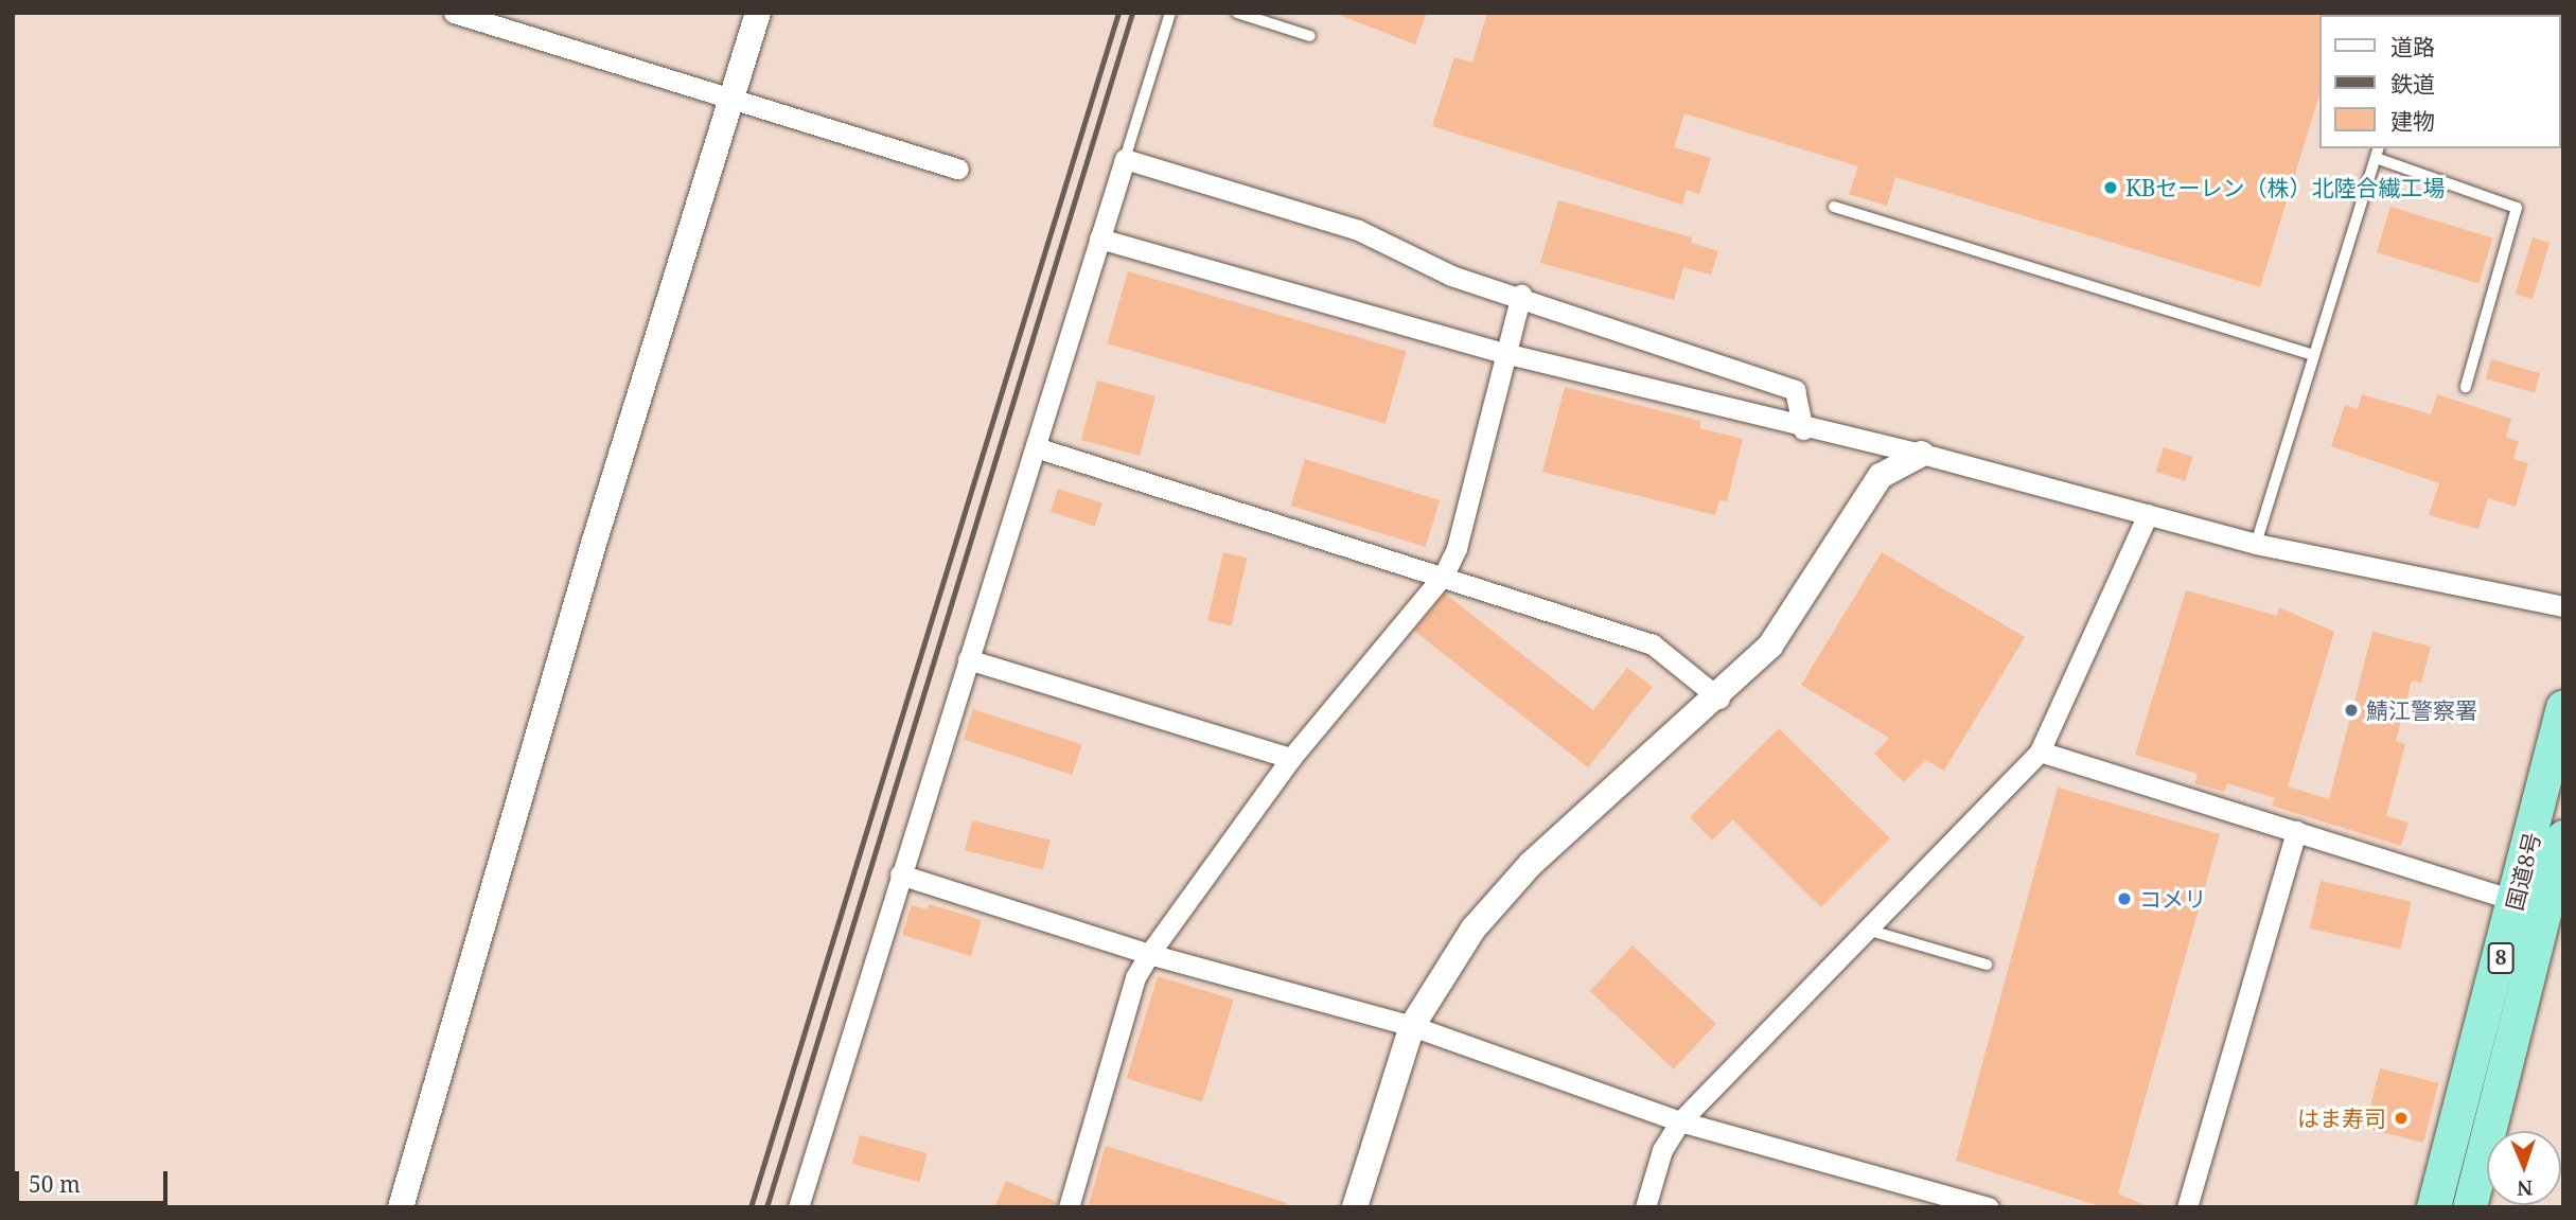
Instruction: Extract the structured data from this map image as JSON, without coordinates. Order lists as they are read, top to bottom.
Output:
{
  "streets": {
    "highway": ["国道8号", "8"]
  },
  "places": [
    "KBセーレン（株）北陸合繊工場",
    "鯖江警察署",
    "コメリ",
    "はま寿司"
  ],
  "legend": ["道路", "鉄道", "建物"],
  "scale_bar": "50 m",
  "north": "bottom"
}
